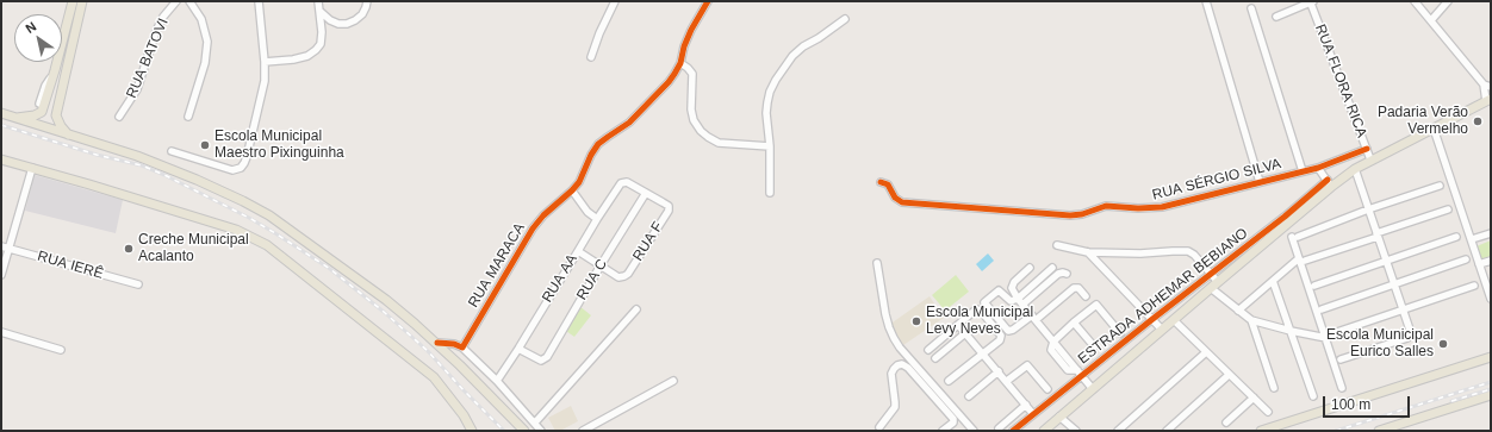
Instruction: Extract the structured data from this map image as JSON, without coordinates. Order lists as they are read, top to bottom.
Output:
{
  "streets": {
    "main road": ["ESTRADA ADHEMAR BEBIANO"],
    "street": [
      "RUA BATOVI",
      "RUA FLORA RICA",
      "RUA SÉRGIO SILVA",
      "RUA F",
      "RUA IERÊ",
      "RUA MARACA",
      "RUA AA",
      "RUA C"
    ]
  },
  "crossings": [
    ["RUA FLORA RICA", "RUA SÉRGIO SILVA"],
    ["RUA FLORA RICA", "ESTRADA ADHEMAR BEBIANO"],
    ["RUA F", "RUA AA"],
    ["RUA F", "RUA C"],
    ["RUA AA", "RUA C"]
  ],
  "places": [
    "Padaria Verão Vermelho",
    "Escola Municipal Maestro Pixinguinha",
    "Creche Municipal Acalanto",
    "Escola Municipal Levy Neves",
    "Escola Municipal Eurico Salles"
  ],
  "scale_bar": "100 m",
  "north": "top left"
}
